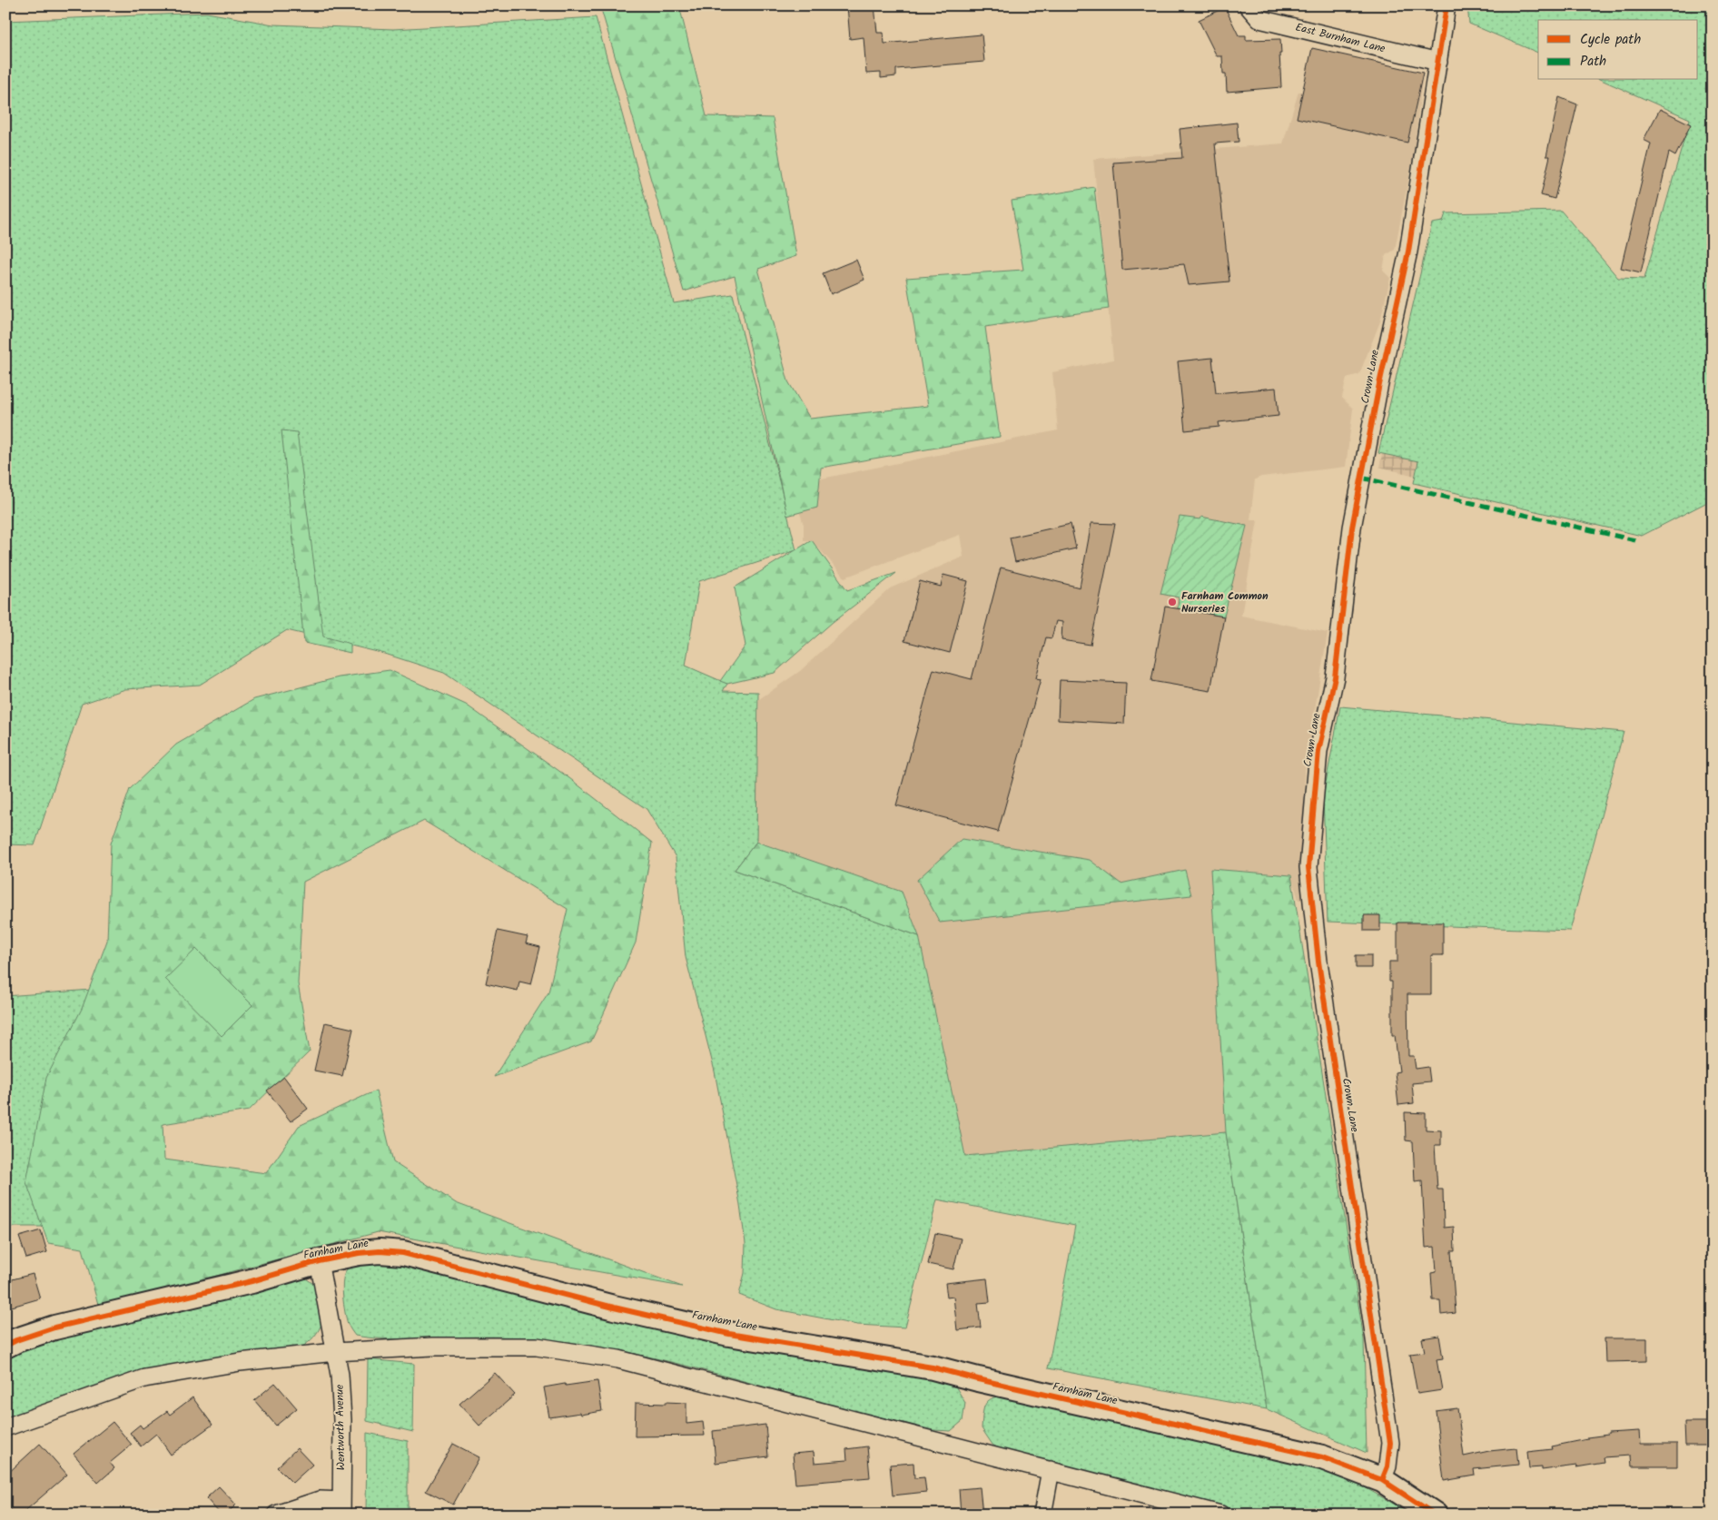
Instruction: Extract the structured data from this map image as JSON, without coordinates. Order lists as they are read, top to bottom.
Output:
{
  "streets": {
    "street": [
      "East Burnham Lane",
      "Crown Lane",
      "Farnham Lane",
      "Wentworth Avenue"
    ]
  },
  "crossings": [
    ["East Burnham Lane", "Crown Lane"],
    ["Crown Lane", "Farnham Lane"],
    ["Farnham Lane", "Wentworth Avenue"]
  ],
  "places": ["Farnham Common Nurseries"],
  "legend": ["Cycle path", "Path"]
}
